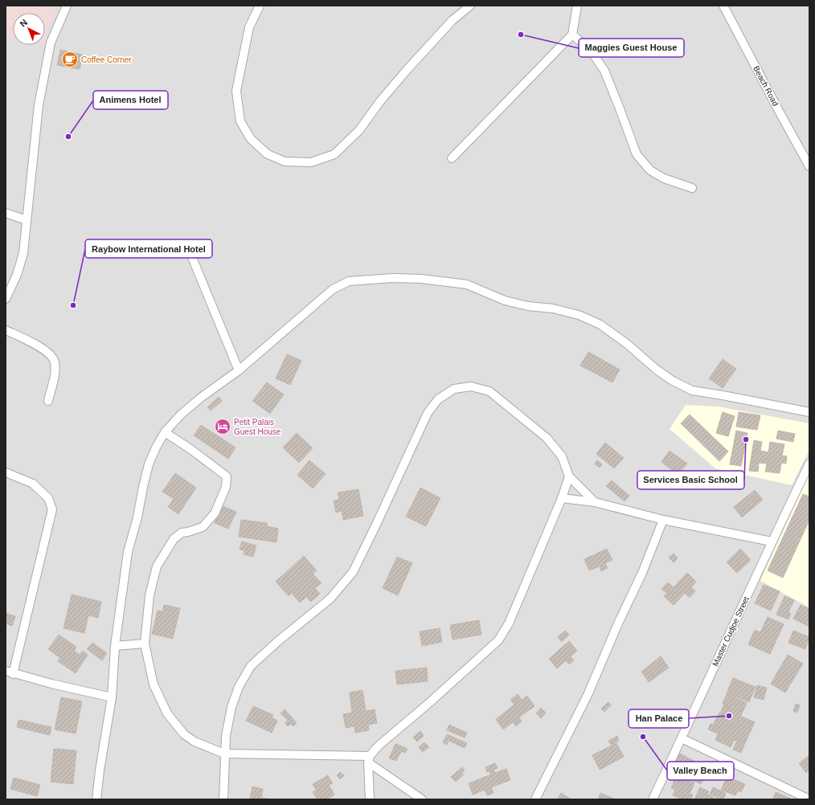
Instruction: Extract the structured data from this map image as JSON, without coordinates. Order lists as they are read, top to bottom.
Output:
{
  "streets": {
    "street": ["Beach Road", "Master Cudjoe Street"]
  },
  "places": {
    "other": [
      "Maggies Guest House",
      "Animens Hotel",
      "Raybow International Hotel",
      "Services Basic School",
      "Han Palace",
      "Valley Beach"
    ],
    "cafe": ["Coffee Corner"],
    "hotel": ["Petit Palais Guest House"]
  },
  "north": "top left"
}
